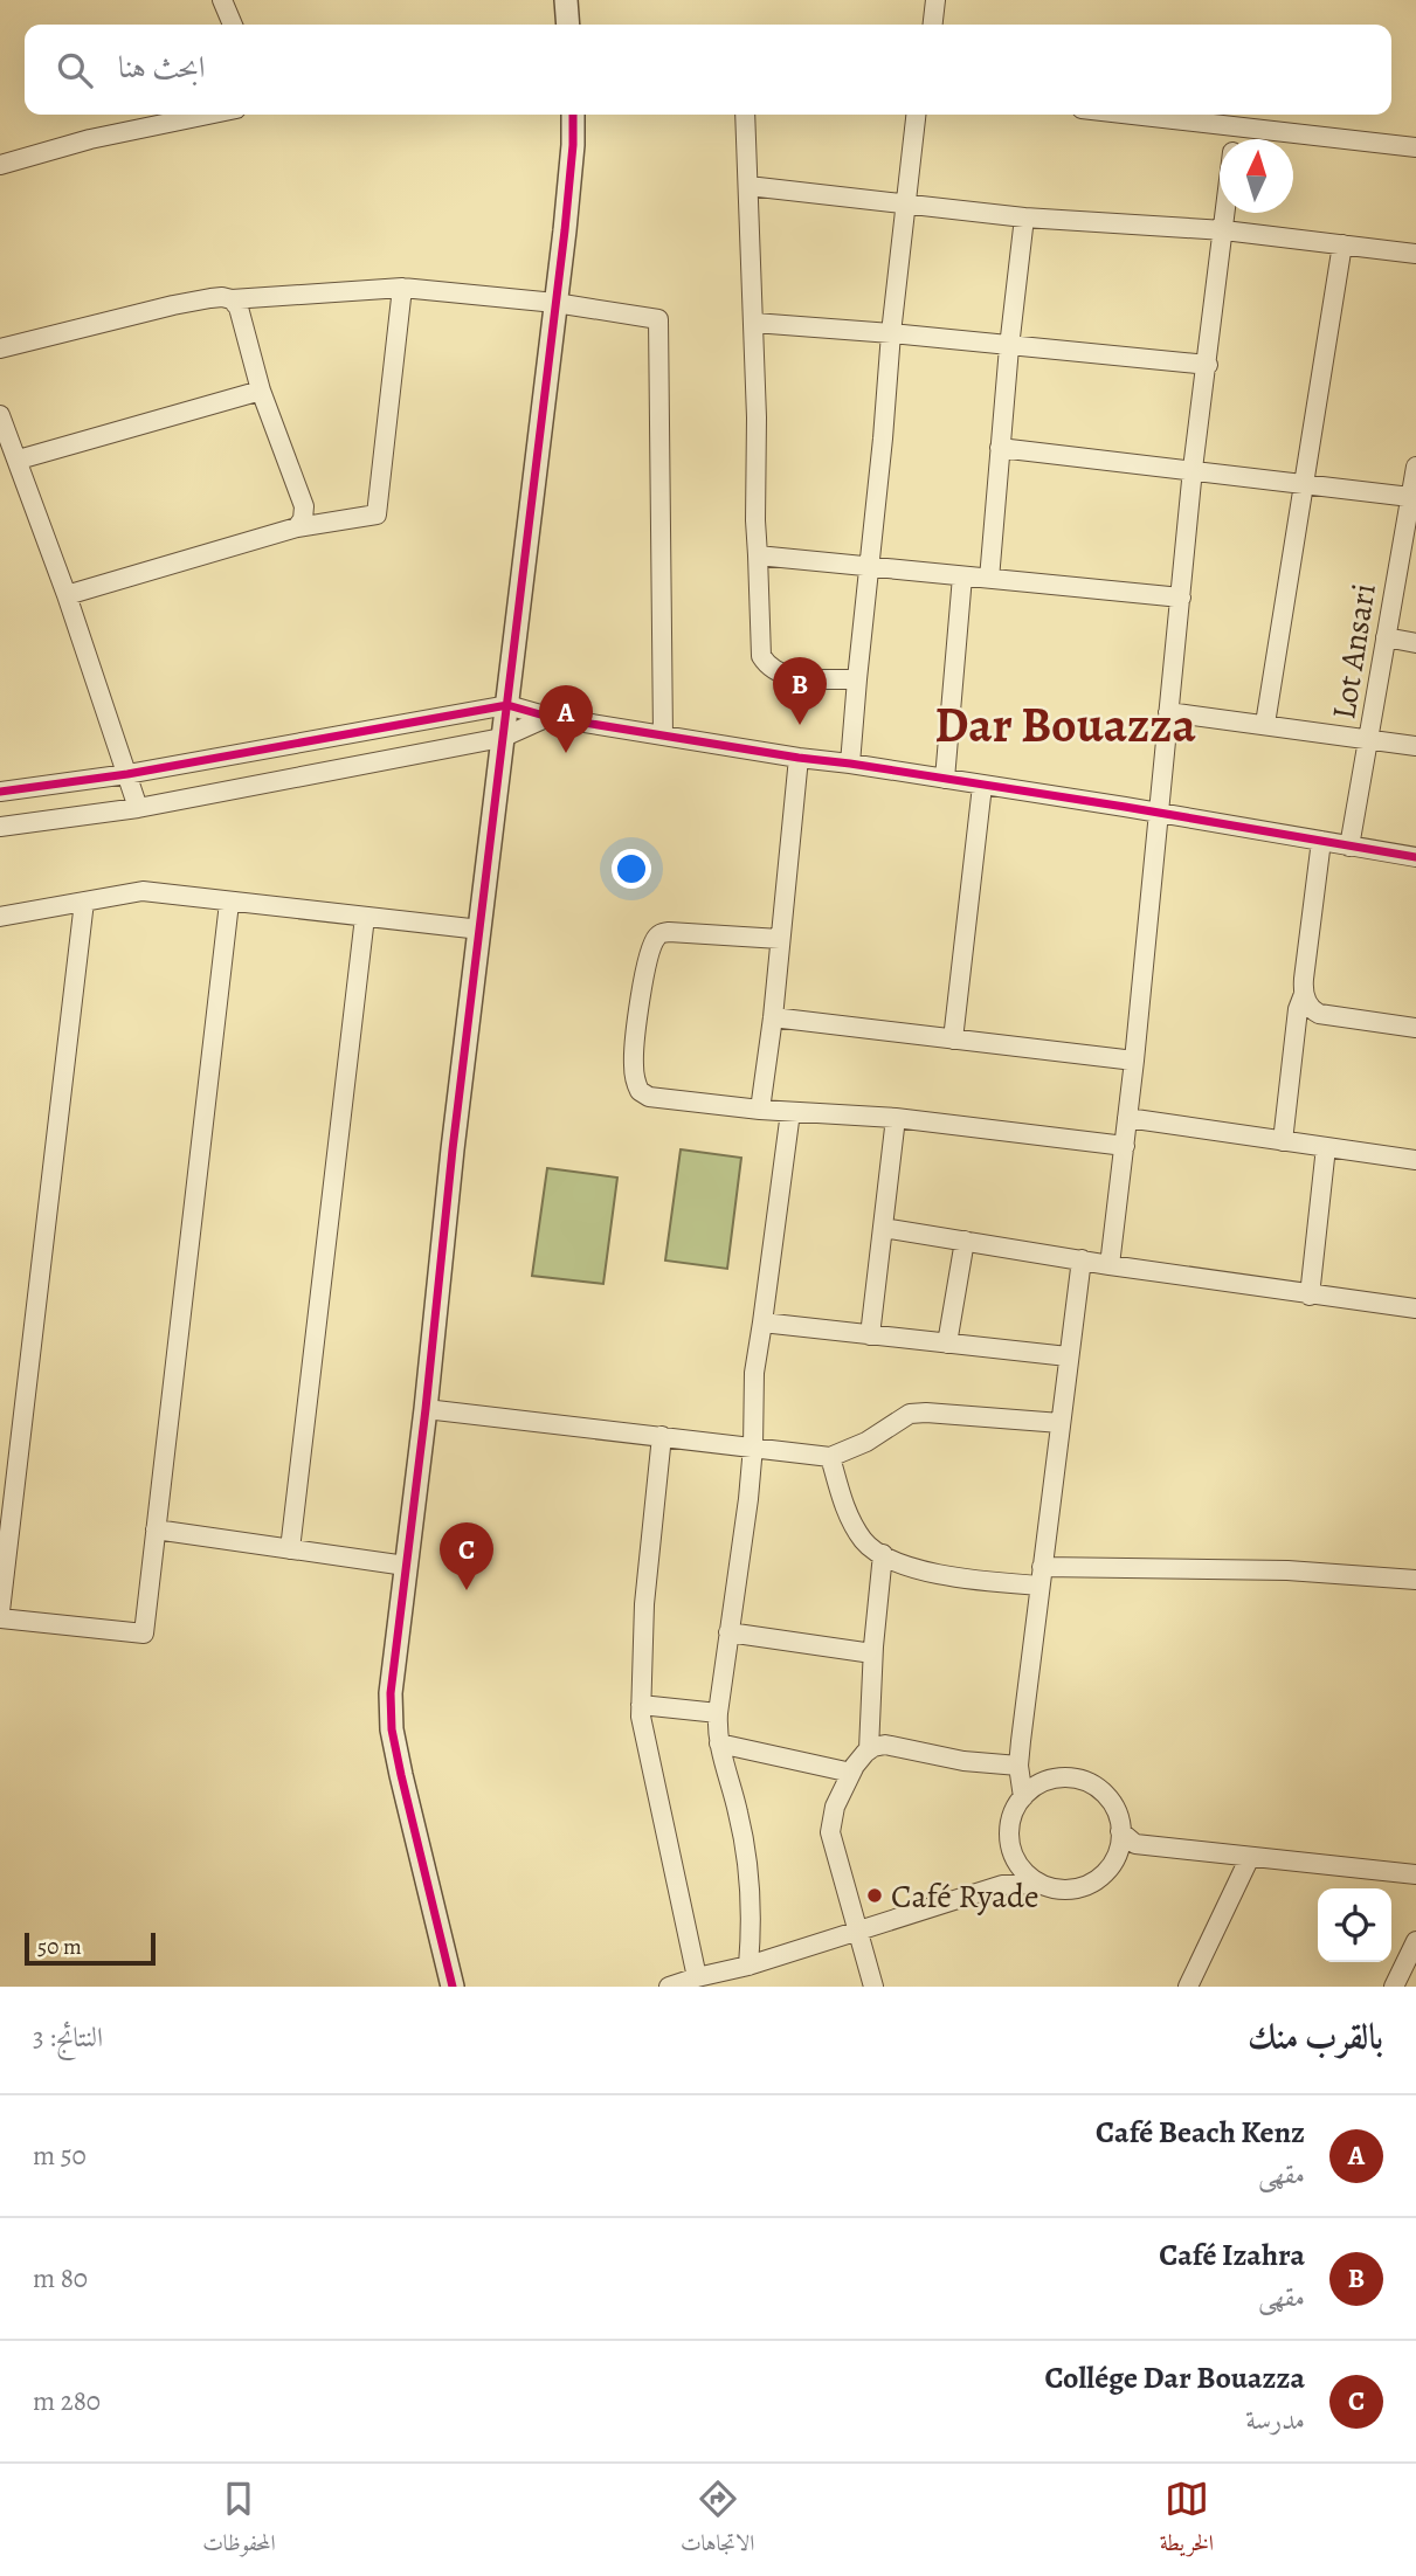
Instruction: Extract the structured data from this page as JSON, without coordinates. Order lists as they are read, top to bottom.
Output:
{
  "streets": {
    "street": ["Lot Ansari"]
  },
  "districts": ["Dar Bouazza"],
  "places": ["Café Ryade"],
  "scale_bar": "50 m",
  "north": "top",
  "page": {
    "search": "ابحث هنا",
    "pins": ["B", "A", "C"],
    "scale": "50 m",
    "heading": ["بالقرب منك", "النتائج: 3"],
    "list": [
      {
        "mark": "A",
        "name": "Café Beach Kenz",
        "note": "مقهى",
        "value": "50 m"
      },
      {
        "mark": "B",
        "name": "Café Izahra",
        "note": "مقهى",
        "value": "80 m"
      },
      {
        "mark": "C",
        "name": "Collége Dar Bouazza",
        "note": "مدرسة",
        "value": "280 m"
      }
    ],
    "nav": ["الخريطة", "الاتجاهات", "المحفوظات"]
  }
}
